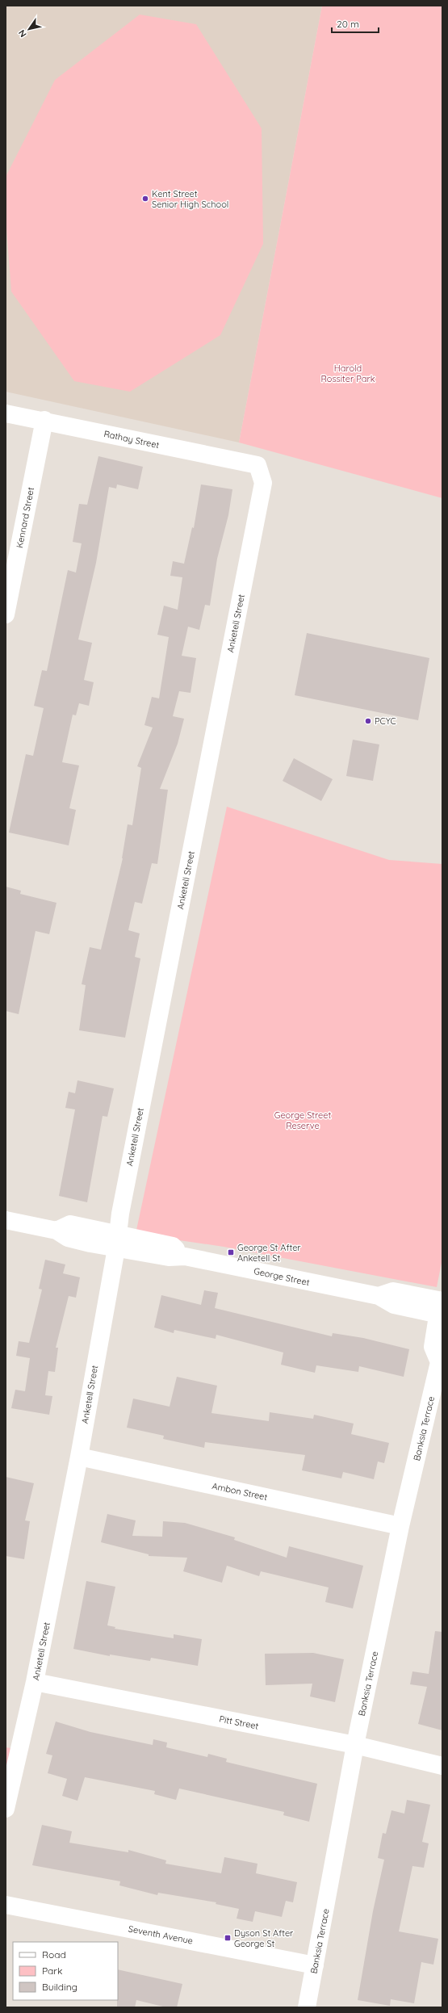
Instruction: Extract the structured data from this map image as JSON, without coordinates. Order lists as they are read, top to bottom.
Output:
{
  "streets": {
    "street": [
      "Rathay Street",
      "Kennard Street",
      "Anketell Street",
      "George Street",
      "Banksia Terrace",
      "Ambon Street",
      "Pitt Street",
      "Seventh Avenue"
    ]
  },
  "crossings": [
    ["Rathay Street", "Kennard Street"],
    ["Rathay Street", "Anketell Street"],
    ["Anketell Street", "George Street"],
    ["Anketell Street", "Ambon Street"],
    ["Anketell Street", "Pitt Street"],
    ["George Street", "Banksia Terrace"],
    ["Banksia Terrace", "Ambon Street"],
    ["Banksia Terrace", "Pitt Street"],
    ["Banksia Terrace", "Seventh Avenue"]
  ],
  "parks": ["Harold Rossiter Park", "George Street Reserve"],
  "places": {
    "other": ["Kent Street Senior High School", "PCYC"],
    "transit": ["George St After Anketell St", "Dyson St After George St"]
  },
  "legend": ["Road", "Park", "Building"],
  "scale_bar": "20 m",
  "north": "bottom left"
}
